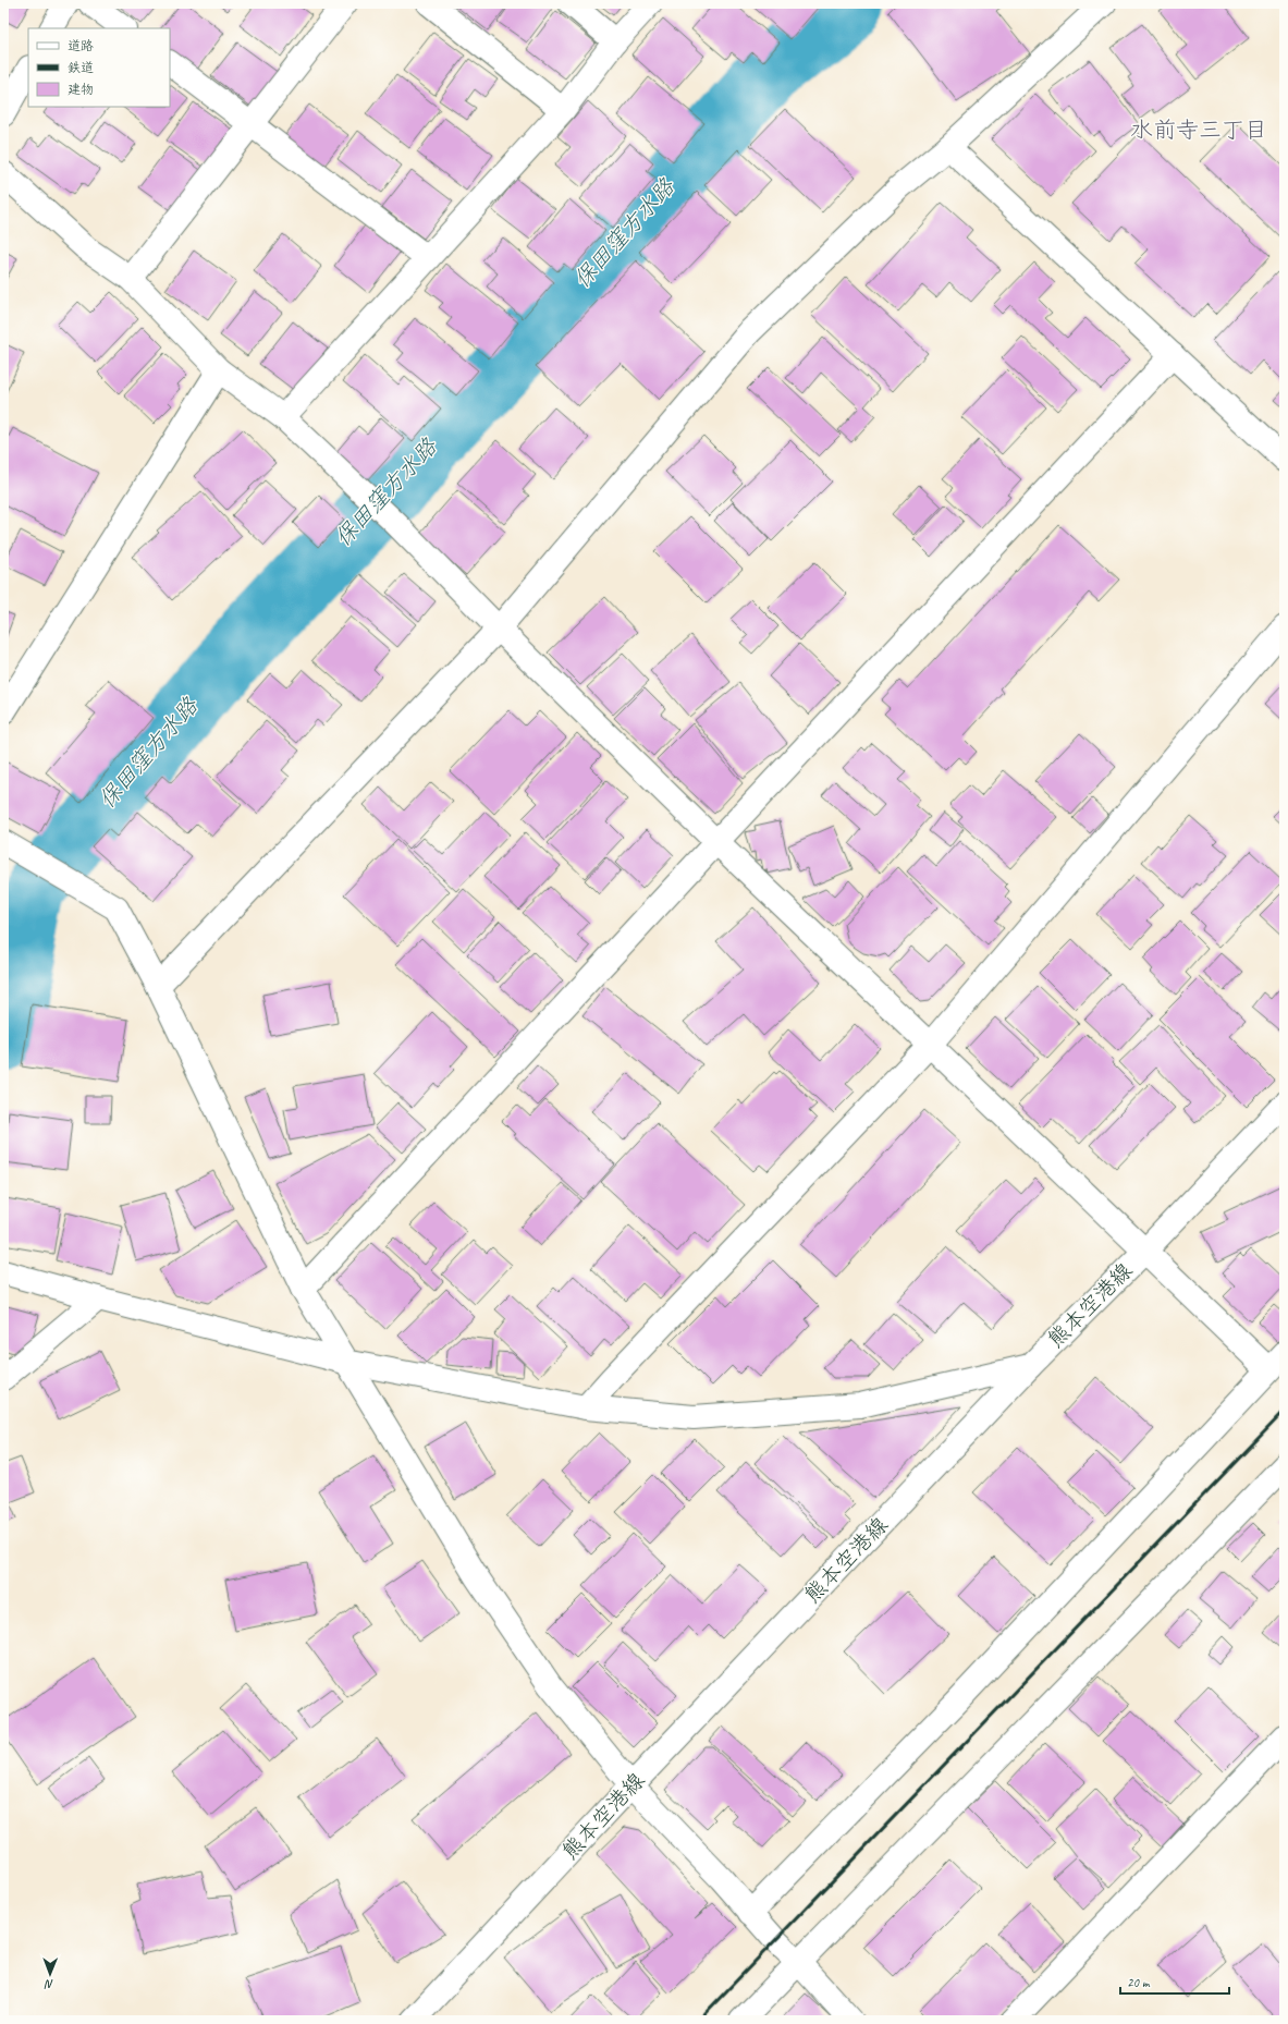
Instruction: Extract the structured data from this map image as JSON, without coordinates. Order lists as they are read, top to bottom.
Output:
{
  "streets": {
    "street": ["熊本空港線"]
  },
  "districts": ["水前寺三丁目"],
  "water": ["保田窪方水路"],
  "legend": ["道路", "鉄道", "建物"],
  "scale_bar": "20 m",
  "north": "bottom"
}
